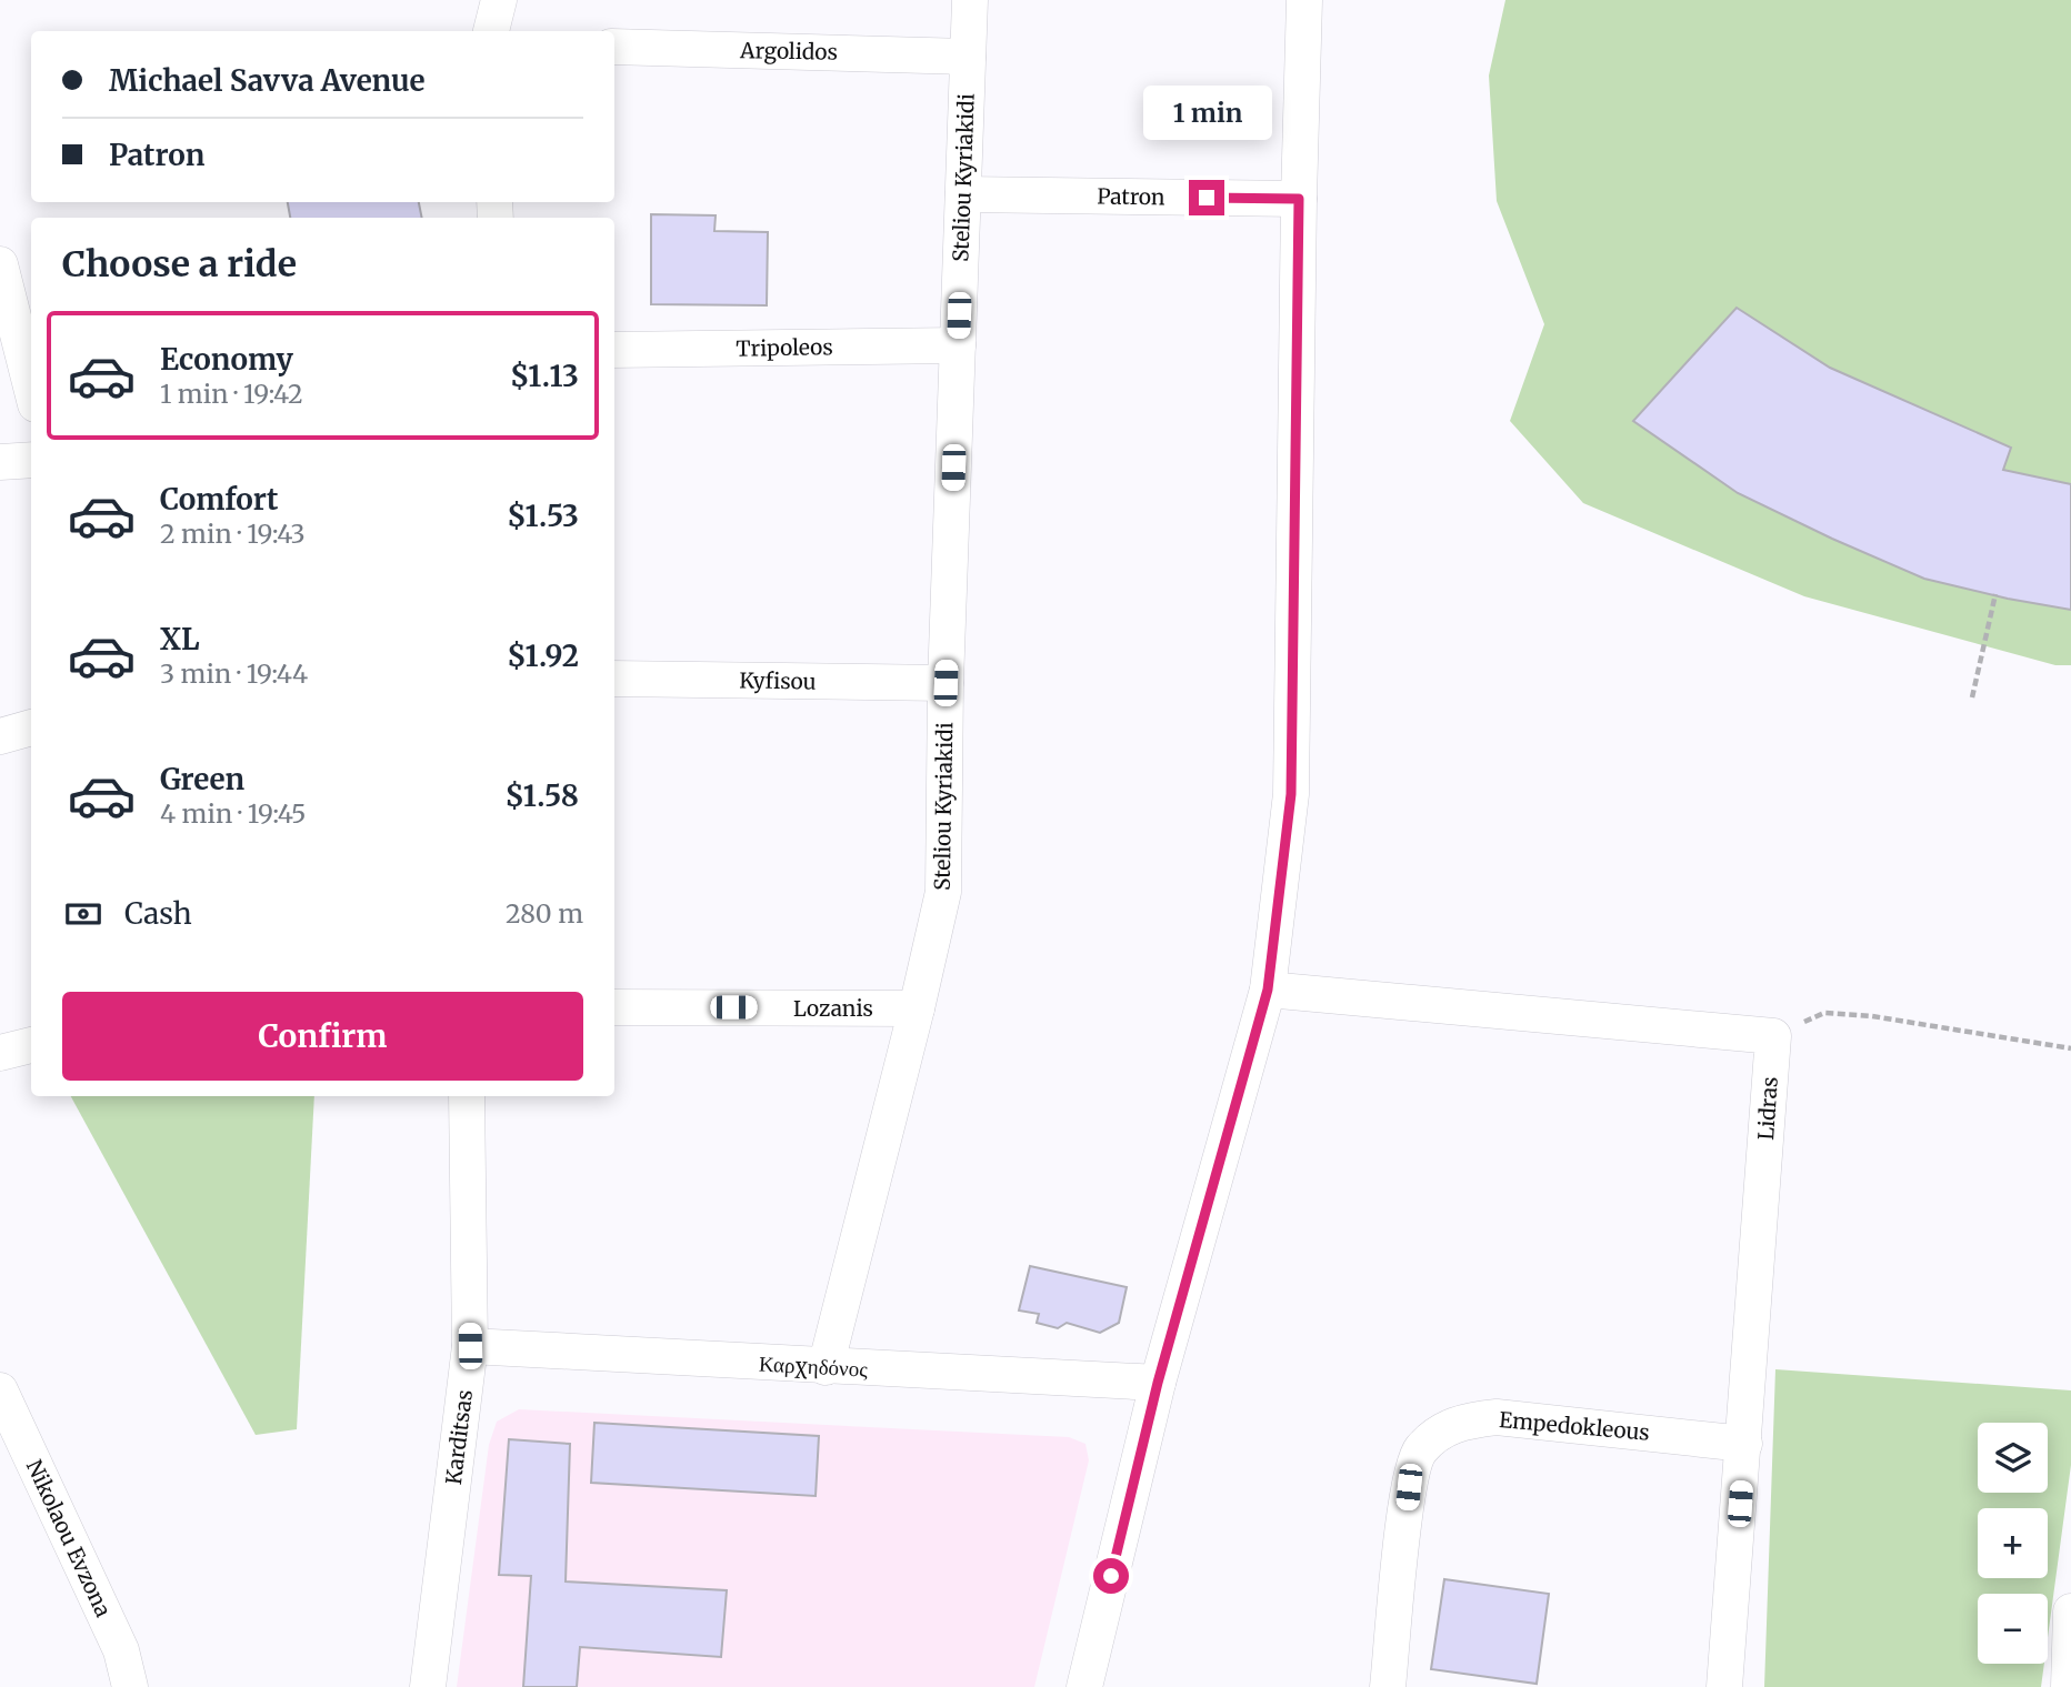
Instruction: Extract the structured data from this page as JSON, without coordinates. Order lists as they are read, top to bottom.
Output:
{
  "streets": {
    "street": [
      "Argolidos",
      "Steliou Kyriakidi",
      "Patron",
      "Tripoleos",
      "Kyfisou",
      "Lozanis",
      "Lidras",
      "Καρχηδόνος",
      "Empedokleous",
      "Karditsas",
      "Nikolaou Evzona"
    ]
  },
  "crossings": [
    ["Argolidos", "Steliou Kyriakidi"],
    ["Steliou Kyriakidi", "Patron"],
    ["Steliou Kyriakidi", "Tripoleos"],
    ["Steliou Kyriakidi", "Kyfisou"],
    ["Steliou Kyriakidi", "Lozanis"],
    ["Steliou Kyriakidi", "Καρχηδόνος"],
    ["Lidras", "Empedokleous"],
    ["Καρχηδόνος", "Karditsas"]
  ],
  "page": {
    "banner": ["Michael Savva Avenue", "Patron"],
    "bubble": "1 min",
    "heading": "Choose a ride",
    "list": [
      {
        "name": "Economy",
        "note": "1 min · 19:42",
        "value": "$1.13"
      },
      {
        "name": "Comfort",
        "note": "2 min · 19:43",
        "value": "$1.53"
      },
      {
        "name": "XL",
        "note": "3 min · 19:44",
        "value": "$1.92"
      },
      {
        "name": "Green",
        "note": "4 min · 19:45",
        "value": "$1.58"
      }
    ],
    "pay": ["Cash", "280 m"],
    "buttons": "Confirm",
    "map_buttons": ["+", "−"]
  }
}
